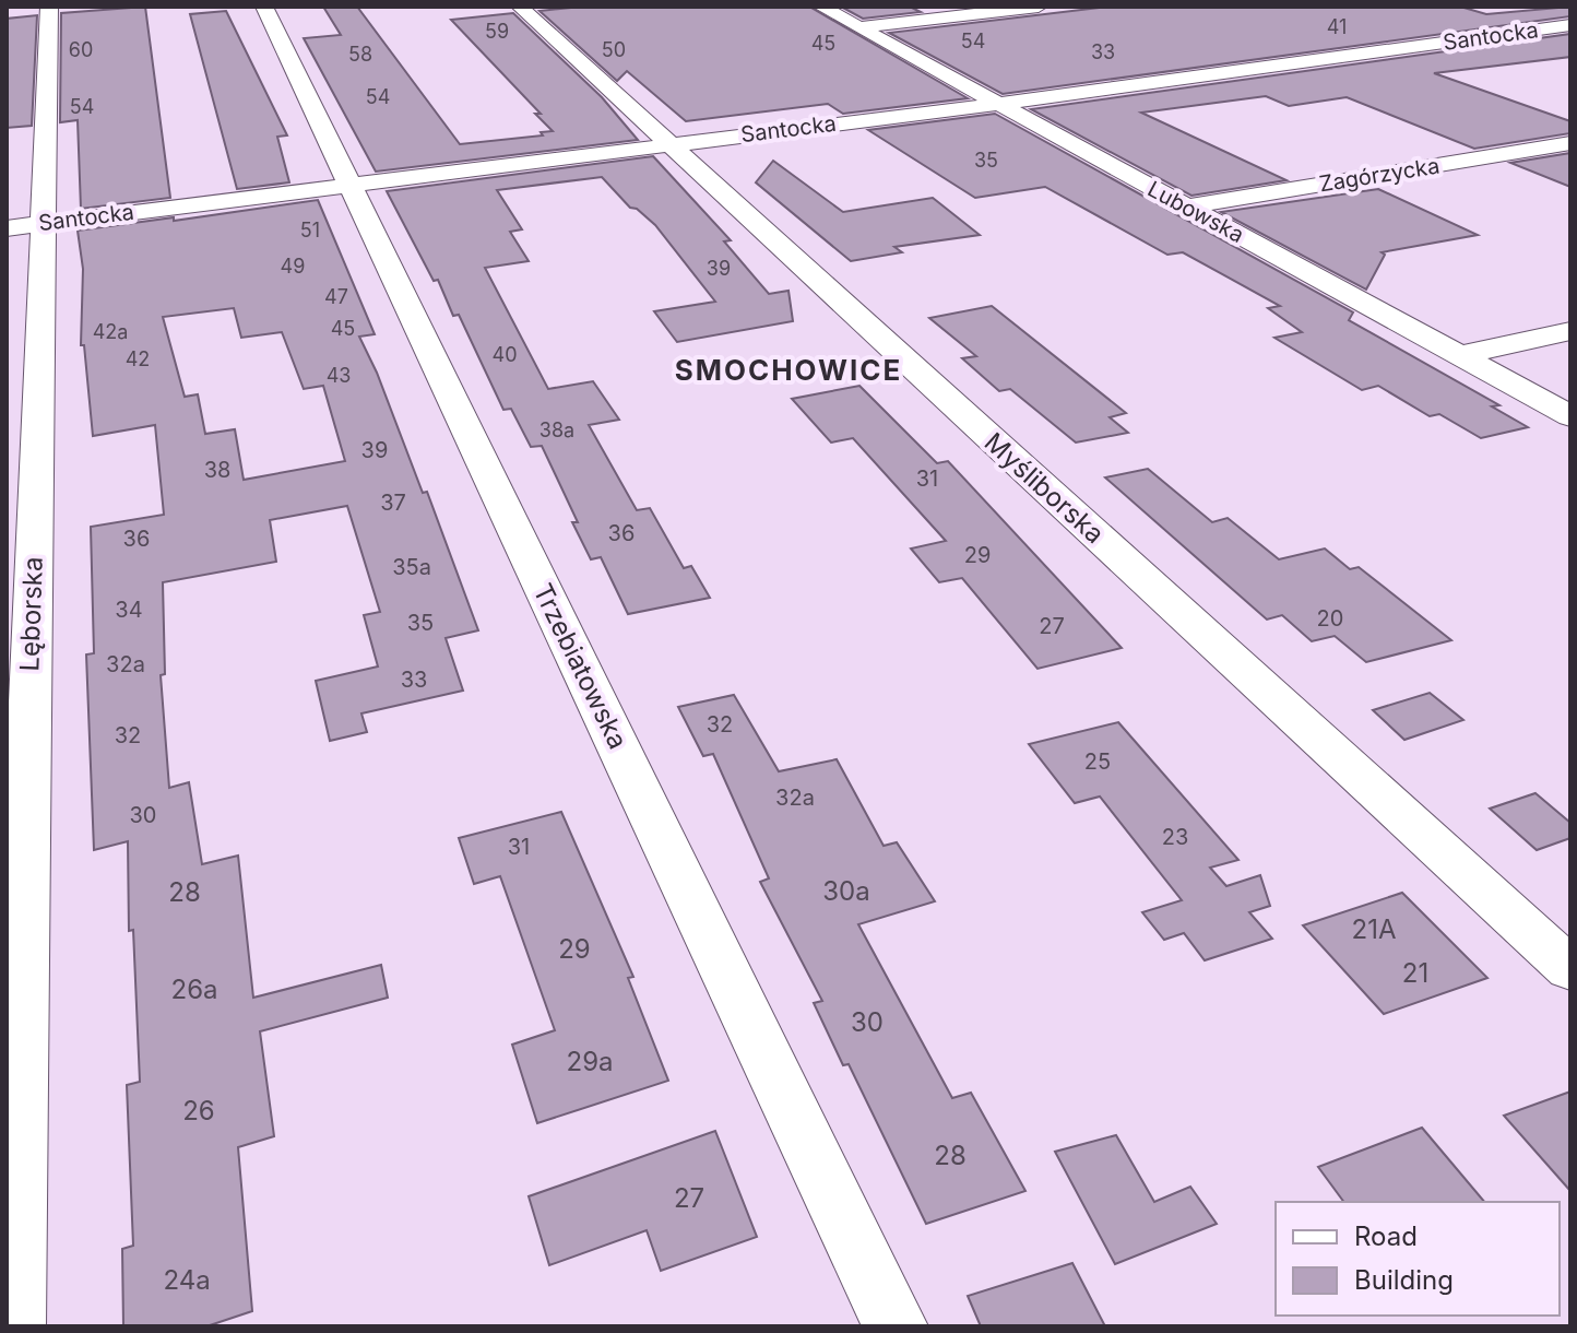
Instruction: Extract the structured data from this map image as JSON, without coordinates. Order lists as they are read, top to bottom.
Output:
{
  "streets": {
    "street": [
      "Santocka",
      "Zagórzycka",
      "Lubowska",
      "Myśliborska",
      "Lęborska",
      "Trzebiatowska"
    ]
  },
  "crossings": [
    ["Santocka", "Lubowska"],
    ["Santocka", "Myśliborska"],
    ["Santocka", "Lęborska"],
    ["Santocka", "Trzebiatowska"],
    ["Zagórzycka", "Lubowska"]
  ],
  "districts": ["SMOCHOWICE"],
  "house_numbers": [
    "41",
    "59",
    "54",
    "45",
    "60",
    "50",
    "33",
    "58",
    "54",
    "54",
    "35",
    "51",
    "49",
    "39",
    "47",
    "45",
    "42a",
    "40",
    "42",
    "43",
    "38a",
    "39",
    "38",
    "31",
    "37",
    "36",
    "36",
    "29",
    "35a",
    "34",
    "20",
    "35",
    "27",
    "32a",
    "33",
    "32",
    "32",
    "25",
    "32a",
    "30",
    "23",
    "31",
    "30a",
    "28",
    "21A",
    "29",
    "21",
    "26a",
    "30",
    "29a",
    "26",
    "28",
    "27",
    "24a"
  ],
  "legend": ["Road", "Building"]
}
